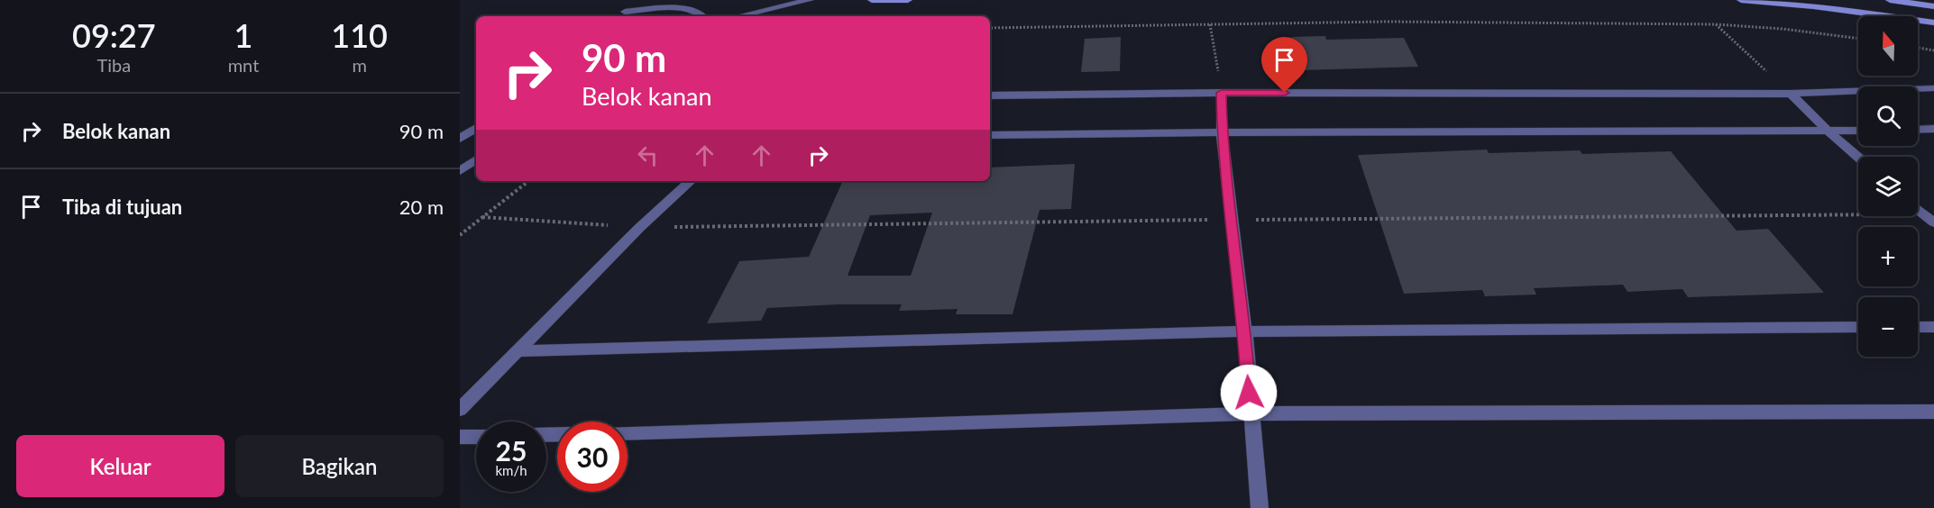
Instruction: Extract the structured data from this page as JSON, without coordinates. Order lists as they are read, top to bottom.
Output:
{
  "north": "top",
  "page": {
    "eta": [
      "09:27",
      "Tiba",
      "1",
      "mnt",
      "110",
      "m"
    ],
    "map_buttons": ["+", "−"],
    "turn": ["90 m", "Belok kanan"],
    "list": [
      {
        "name": "Belok kanan",
        "value": "90 m"
      },
      {
        "name": "Tiba di tujuan",
        "value": "20 m"
      }
    ],
    "speed": "25 km/h",
    "limit": "30",
    "buttons": ["Keluar", "Bagikan"]
  }
}
